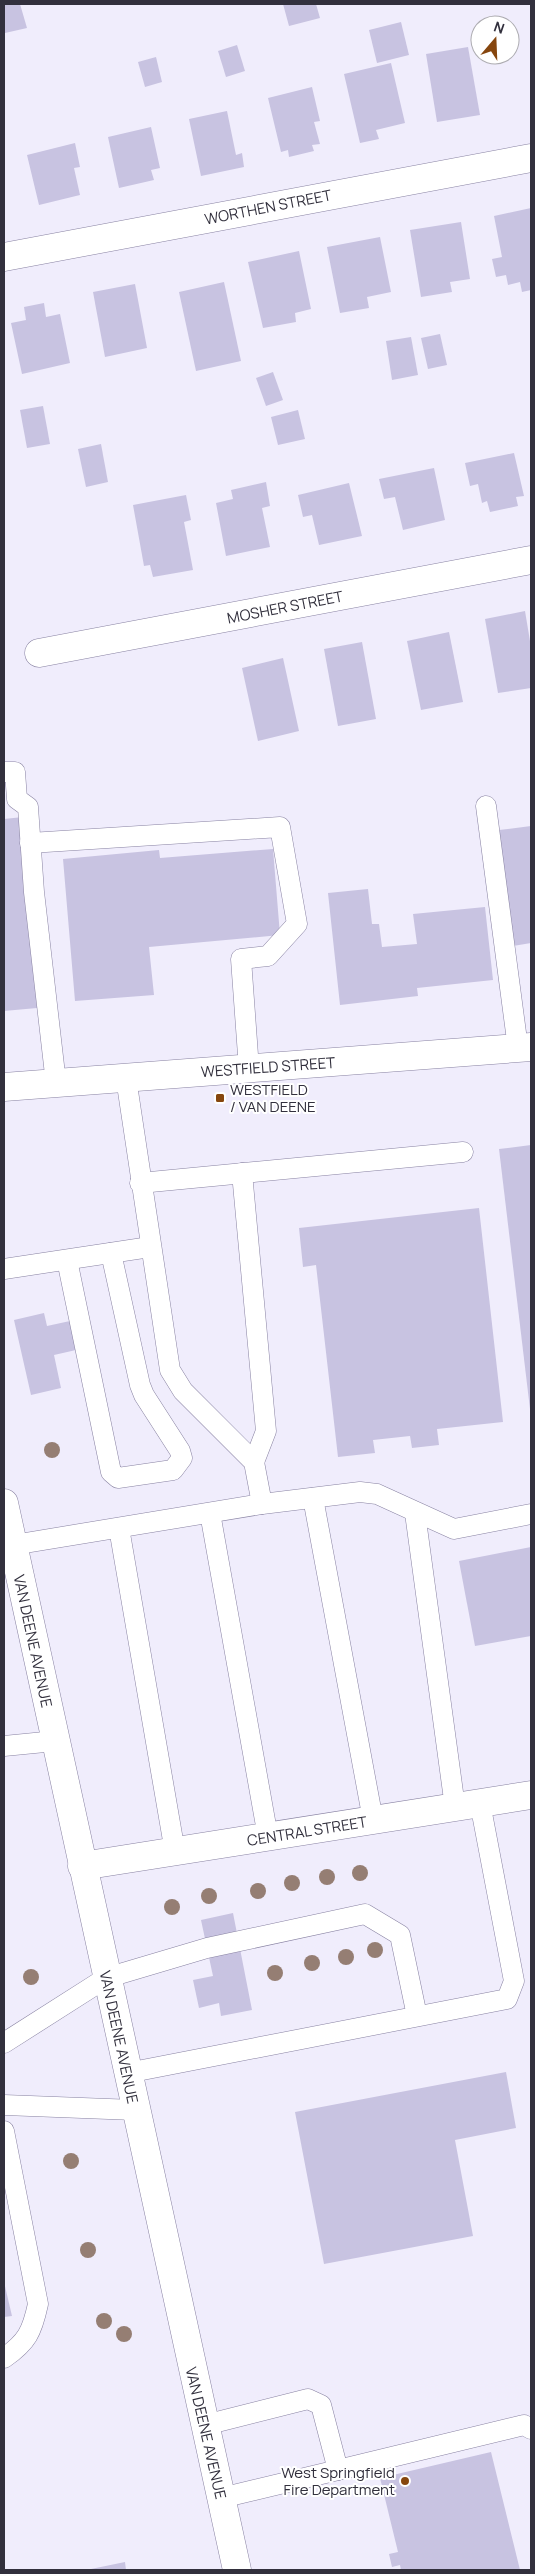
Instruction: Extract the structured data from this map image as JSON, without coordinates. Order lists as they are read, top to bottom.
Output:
{
  "streets": {
    "street": [
      "WORTHEN STREET",
      "MOSHER STREET",
      "WESTFIELD STREET",
      "VAN DEENE AVENUE",
      "CENTRAL STREET"
    ]
  },
  "crossings": [
    ["VAN DEENE AVENUE", "CENTRAL STREET"]
  ],
  "places": {
    "transit": ["WESTFIELD / VAN DEENE"],
    "other": ["West Springfield Fire Department"]
  },
  "north": "top"
}
